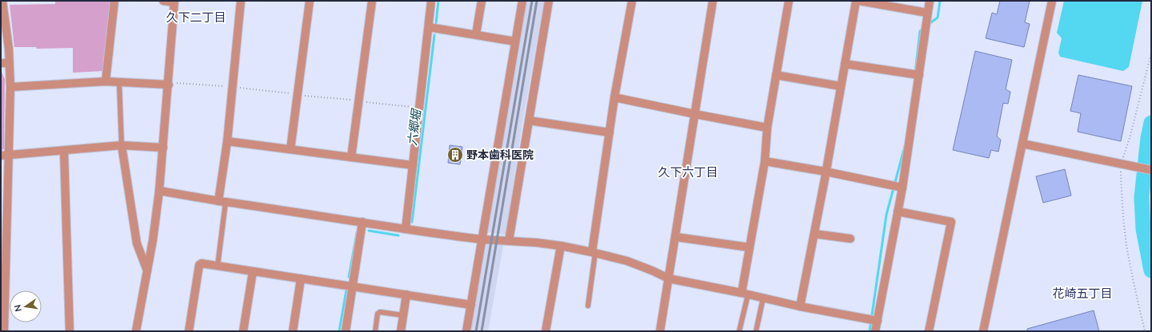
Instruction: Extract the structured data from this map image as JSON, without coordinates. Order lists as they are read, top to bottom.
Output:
{
  "districts": ["久下二丁目", "久下六丁目", "花崎五丁目"],
  "water": ["六郷堀"],
  "places": {
    "building": ["野本歯科医院"]
  },
  "north": "left"
}
